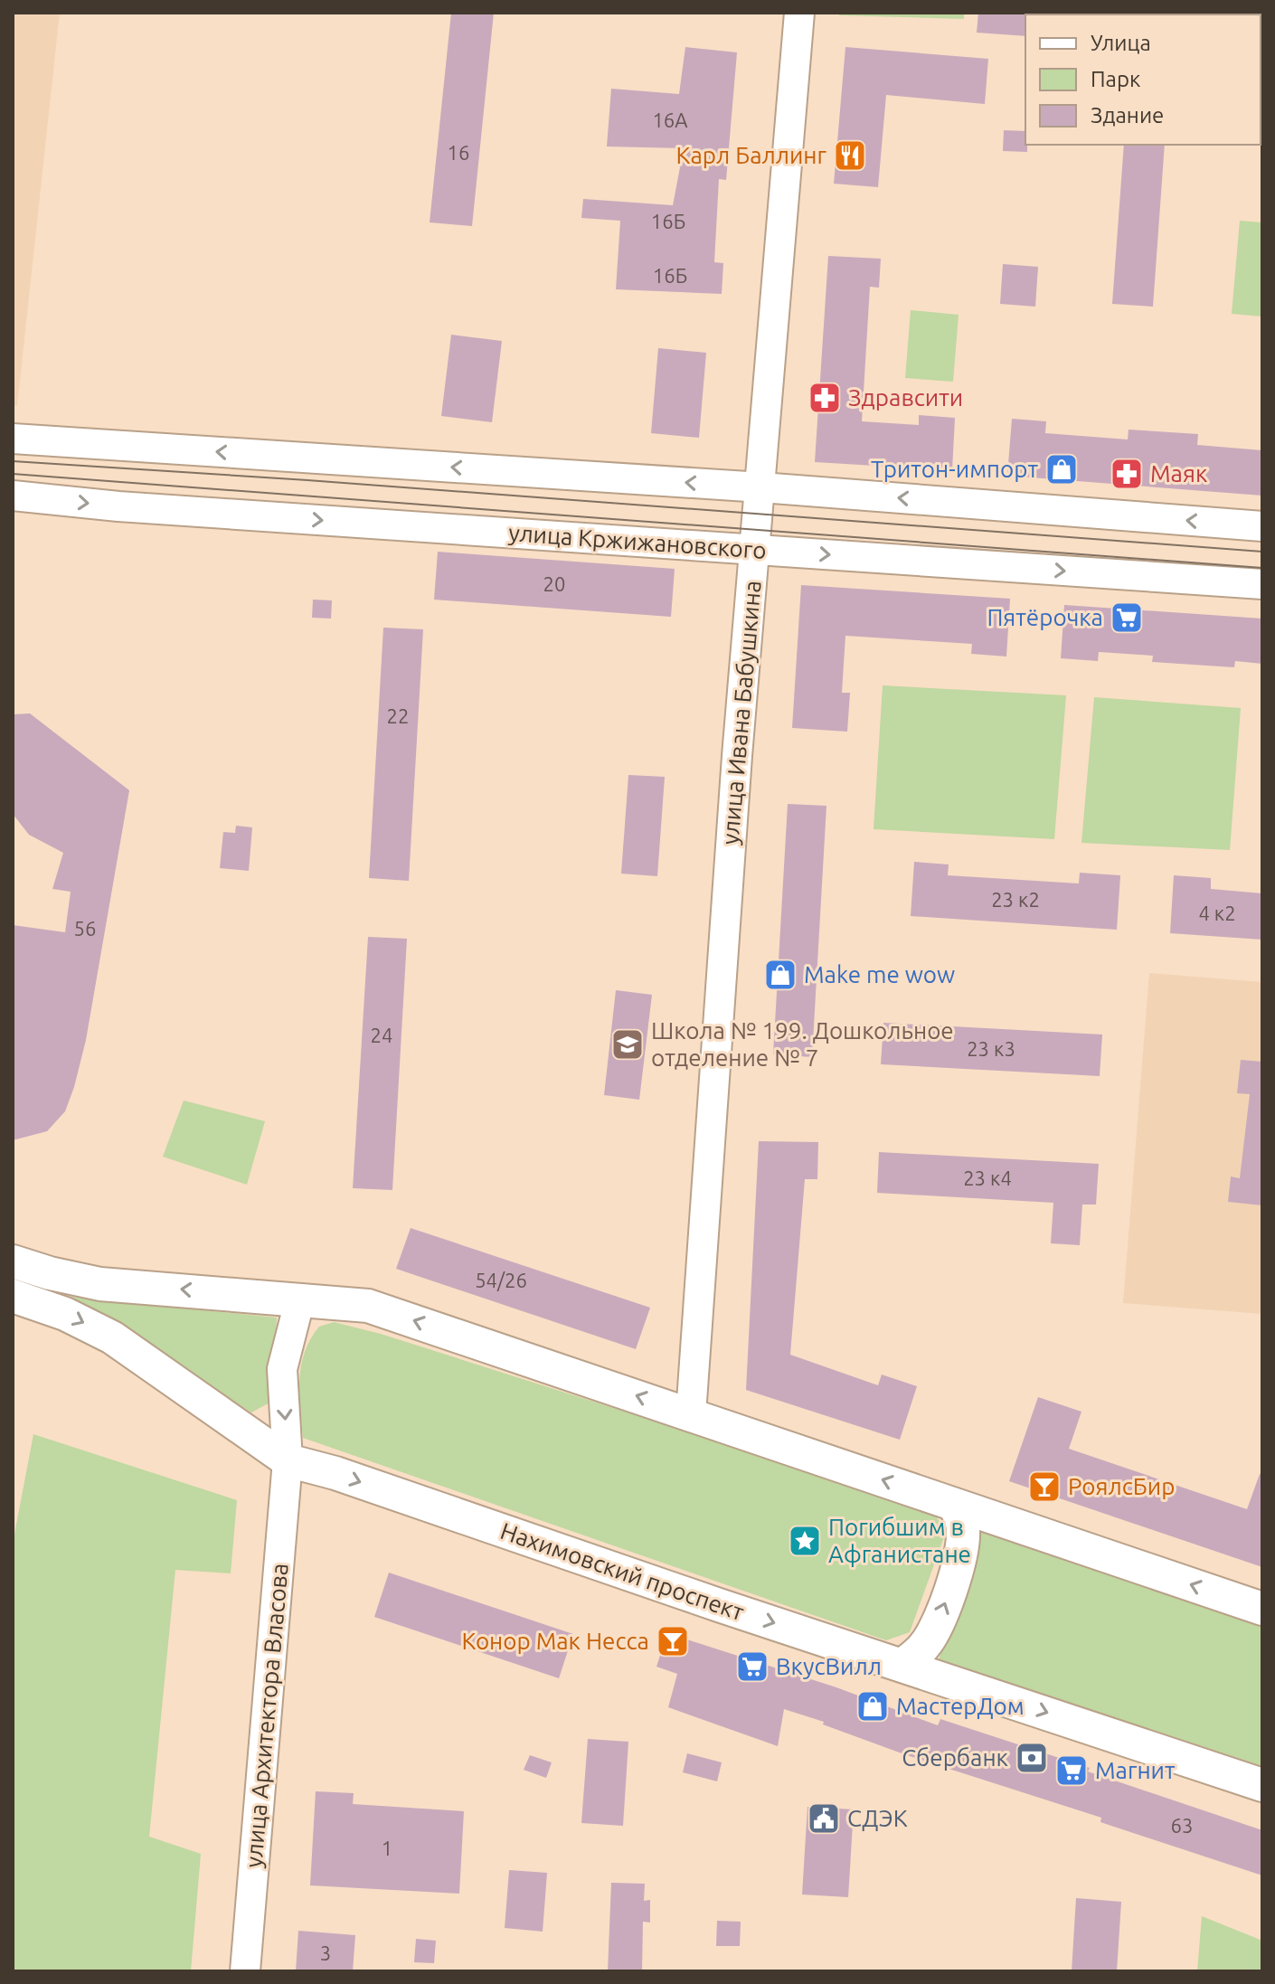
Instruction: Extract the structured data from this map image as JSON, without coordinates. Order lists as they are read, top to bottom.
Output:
{
  "streets": {
    "main road": ["Нахимовский проспект"],
    "street": ["улица Кржижановского", "улица Ивана Бабушкина", "улица Архитектора Власова"]
  },
  "crossings": [
    ["улица Кржижановского", "улица Ивана Бабушкина"],
    ["Нахимовский проспект", "улица Архитектора Власова"]
  ],
  "places": {
    "restaurant": ["Карл Баллинг"],
    "pharmacy": ["Здравсити", "Маяк"],
    "shop": ["Тритон-импорт", "Make me wow", "МастерДом"],
    "supermarket": ["Пятёрочка", "ВкусВилл", "Магнит"],
    "school or university": ["Школа № 199. Дошкольное отделение № 7"],
    "bar": ["РоялсБир", "Конор Мак Несса"],
    "place": ["Погибшим в Афганистане"],
    "bank": ["Сбербанк"],
    "public building": ["СДЭК"]
  },
  "house_numbers": [
    "16А",
    "16",
    "16Б",
    "16Б",
    "20",
    "22",
    "23 к2",
    "4 к2",
    "56",
    "24",
    "23 к3",
    "23 к4",
    "54/26",
    "63",
    "1",
    "3"
  ],
  "legend": ["Улица", "Парк", "Здание"]
}
